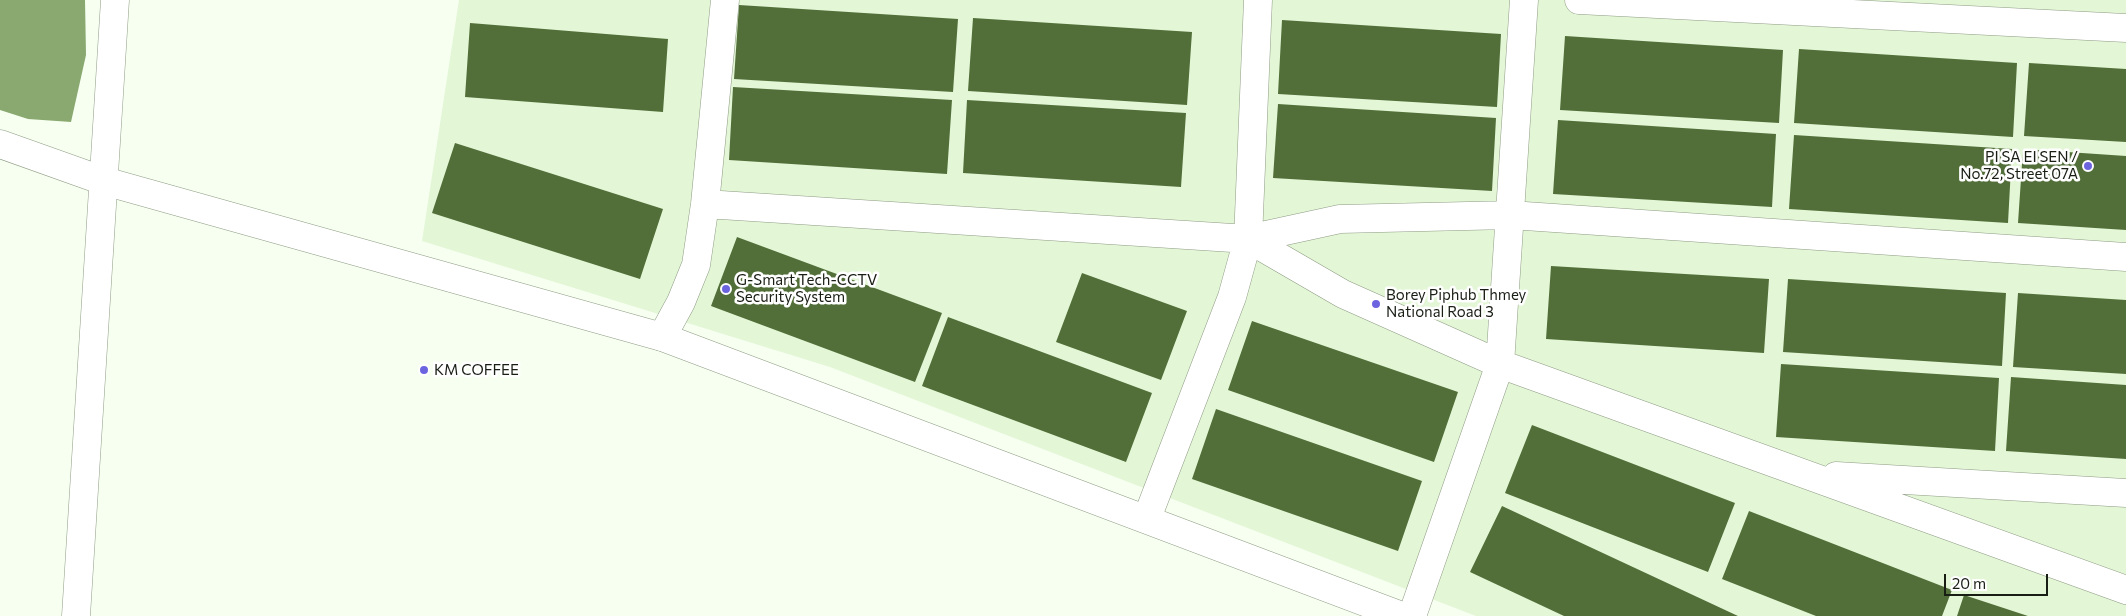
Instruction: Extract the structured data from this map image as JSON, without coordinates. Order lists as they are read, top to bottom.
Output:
{
  "places": [
    "PI SA EI SEN / No.72, Street 07A",
    "G-Smart Tech-CCTV Security System",
    "Borey Piphub Thmey National Road 3",
    "KM COFFEE"
  ],
  "scale_bar": "20 m"
}
